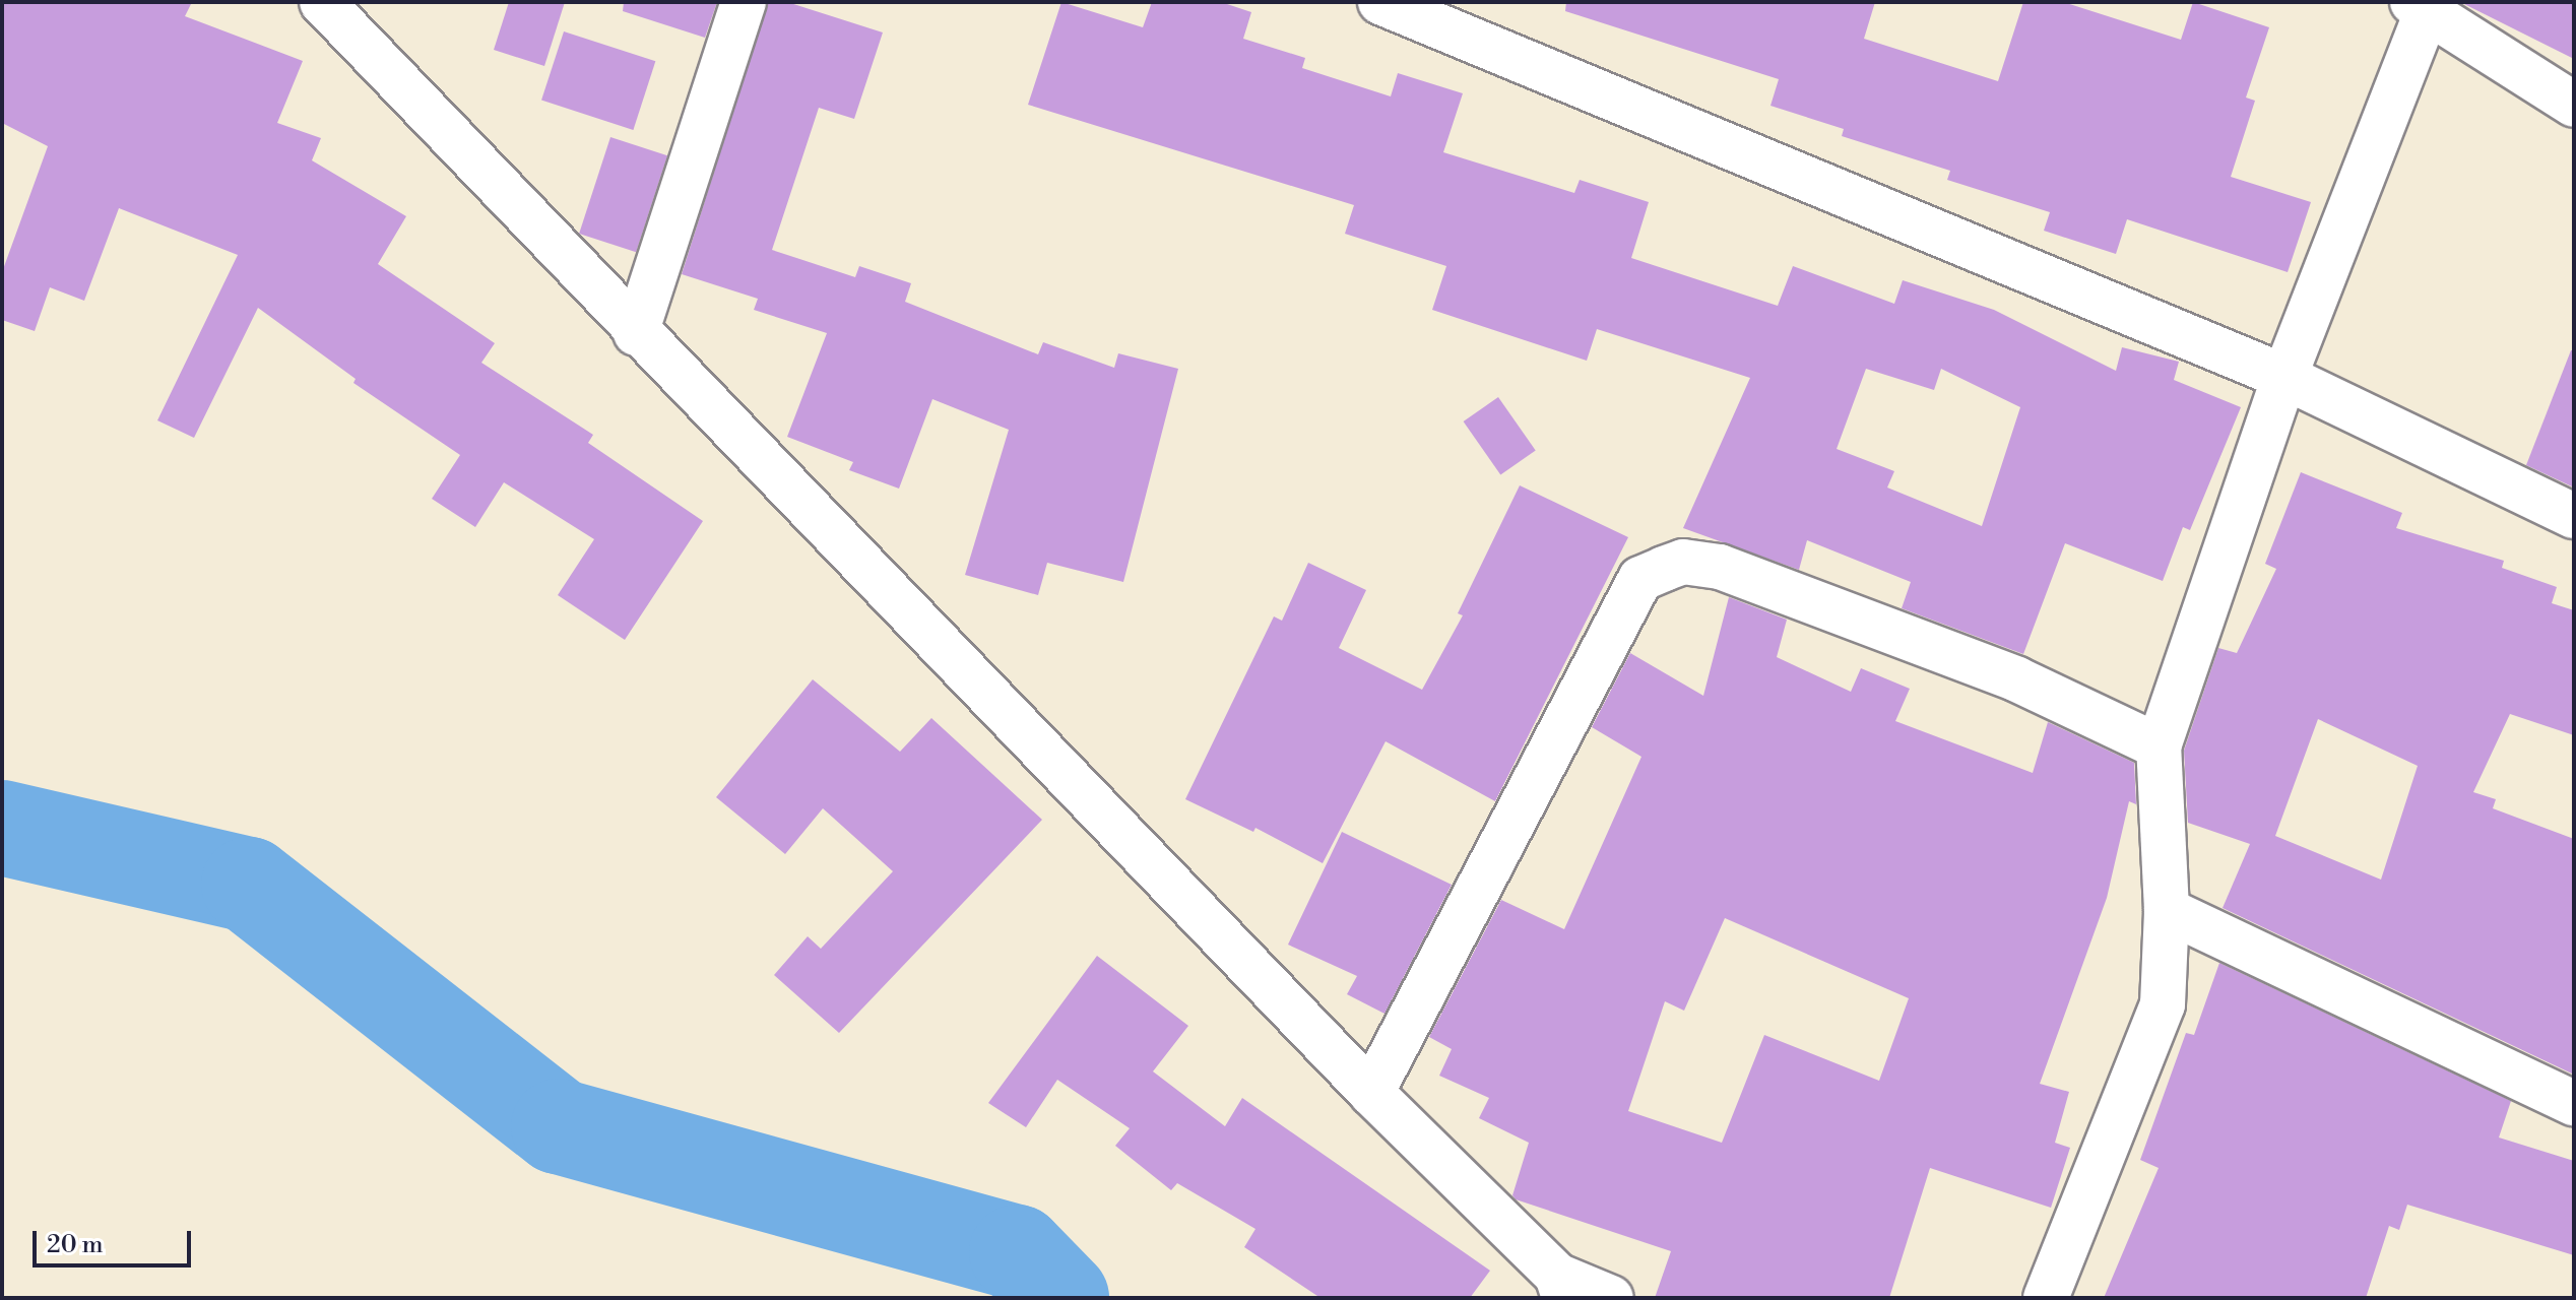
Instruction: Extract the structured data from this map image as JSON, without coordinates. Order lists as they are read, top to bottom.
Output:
{
  "scale_bar": "20 m"
}
